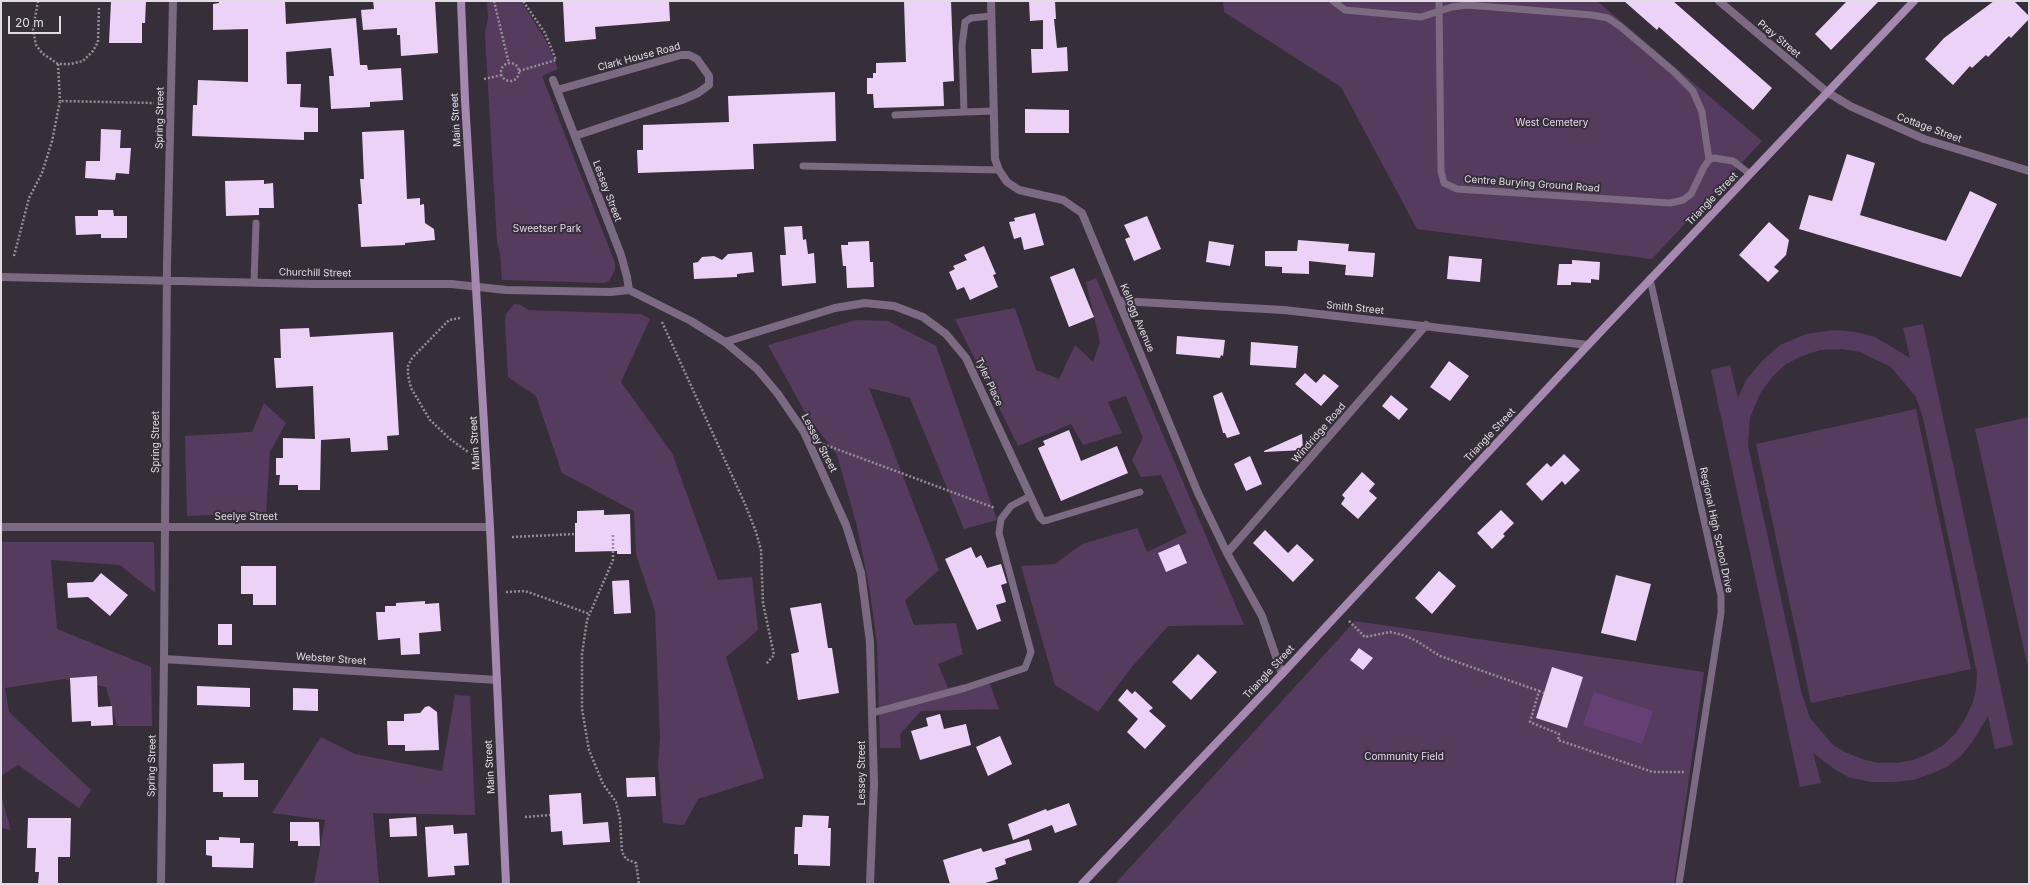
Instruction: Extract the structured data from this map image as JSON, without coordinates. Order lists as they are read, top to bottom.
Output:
{
  "streets": {
    "main road": ["Main Street", "Triangle Street"],
    "street": [
      "Pray Street",
      "Clark House Road",
      "Spring Street",
      "Cottage Street",
      "Lessey Street",
      "Churchill Street",
      "Smith Street",
      "Kellogg Avenue",
      "Tyler Place",
      "Windridge Road",
      "Seelye Street",
      "Webster Street"
    ],
    "lane": ["Centre Burying Ground Road", "Regional High School Drive"]
  },
  "crossings": [
    ["Pray Street", "Cottage Street"],
    ["Pray Street", "Triangle Street"],
    ["Clark House Road", "Lessey Street"],
    ["Spring Street", "Churchill Street"],
    ["Spring Street", "Seelye Street"],
    ["Spring Street", "Webster Street"],
    ["Main Street", "Churchill Street"],
    ["Main Street", "Seelye Street"],
    ["Main Street", "Webster Street"],
    ["Cottage Street", "Triangle Street"],
    ["Lessey Street", "Churchill Street"],
    ["Lessey Street", "Tyler Place"],
    ["Triangle Street", "Smith Street"],
    ["Triangle Street", "Kellogg Avenue"],
    ["Triangle Street", "Regional High School Drive"],
    ["Smith Street", "Kellogg Avenue"],
    ["Smith Street", "Windridge Road"],
    ["Kellogg Avenue", "Windridge Road"]
  ],
  "parks": ["West Cemetery", "Sweetser Park", "Community Field"],
  "scale_bar": "20 m"
}
